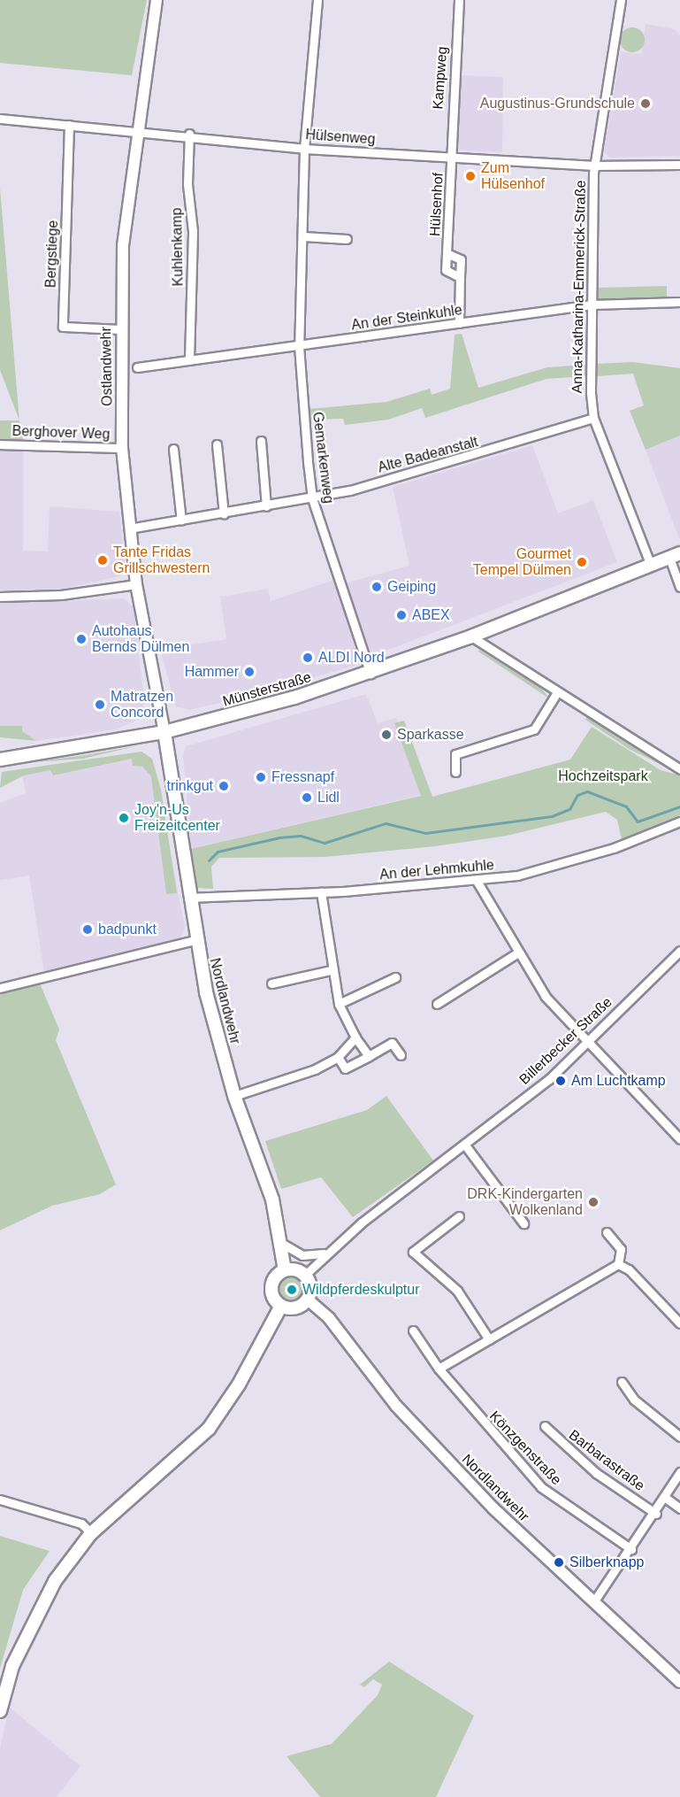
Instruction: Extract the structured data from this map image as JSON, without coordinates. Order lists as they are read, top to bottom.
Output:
{
  "streets": {
    "main road": ["Münsterstraße", "Nordlandwehr"],
    "street": [
      "Kampweg",
      "Hülsenweg",
      "Hülsenhof",
      "Kuhlenkamp",
      "Bergstiege",
      "Anna-Katharina-Emmerick-Straße",
      "An der Steinkuhle",
      "Ostlandwehr",
      "Berghover Weg",
      "Alte Badeanstalt",
      "Gemarkenweg",
      "An der Lehmkuhle",
      "Billerbecker Straße",
      "Könzgenstraße",
      "Barbarastraße"
    ]
  },
  "crossings": [
    ["Kampweg", "Hülsenweg"],
    ["Kampweg", "Hülsenhof"],
    ["Hülsenweg", "Hülsenhof"],
    ["Hülsenweg", "Kuhlenkamp"],
    ["Hülsenweg", "Bergstiege"],
    ["Hülsenweg", "Anna-Katharina-Emmerick-Straße"],
    ["Hülsenweg", "Ostlandwehr"],
    ["Hülsenweg", "Gemarkenweg"],
    ["Hülsenhof", "An der Steinkuhle"],
    ["Kuhlenkamp", "An der Steinkuhle"],
    ["Bergstiege", "Ostlandwehr"],
    ["Anna-Katharina-Emmerick-Straße", "An der Steinkuhle"],
    ["Anna-Katharina-Emmerick-Straße", "Alte Badeanstalt"],
    ["Anna-Katharina-Emmerick-Straße", "Münsterstraße"],
    ["An der Steinkuhle", "Gemarkenweg"],
    ["Ostlandwehr", "Berghover Weg"],
    ["Ostlandwehr", "Alte Badeanstalt"],
    ["Ostlandwehr", "Münsterstraße"],
    ["Ostlandwehr", "Nordlandwehr"],
    ["Alte Badeanstalt", "Gemarkenweg"],
    ["Gemarkenweg", "Münsterstraße"],
    ["Münsterstraße", "Nordlandwehr"],
    ["An der Lehmkuhle", "Nordlandwehr"],
    ["Nordlandwehr", "Billerbecker Straße"]
  ],
  "parks": ["Hochzeitspark"],
  "places": [
    "Augustinus-Grundschule",
    "Zum Hülsenhof",
    "Tante Fridas Grillschwestern",
    "Gourmet Tempel Dülmen",
    "Geiping",
    "ABEX",
    "Autohaus Bernds Dülmen",
    "ALDI Nord",
    "Hammer",
    "Matratzen Concord",
    "Sparkasse",
    "Fressnapf",
    "trinkgut",
    "Lidl",
    "Joy'n-Us Freizeitcenter",
    "badpunkt",
    "Am Luchtkamp",
    "DRK-Kindergarten Wolkenland",
    "Wildpferdeskulptur",
    "Silberknapp"
  ]
}
